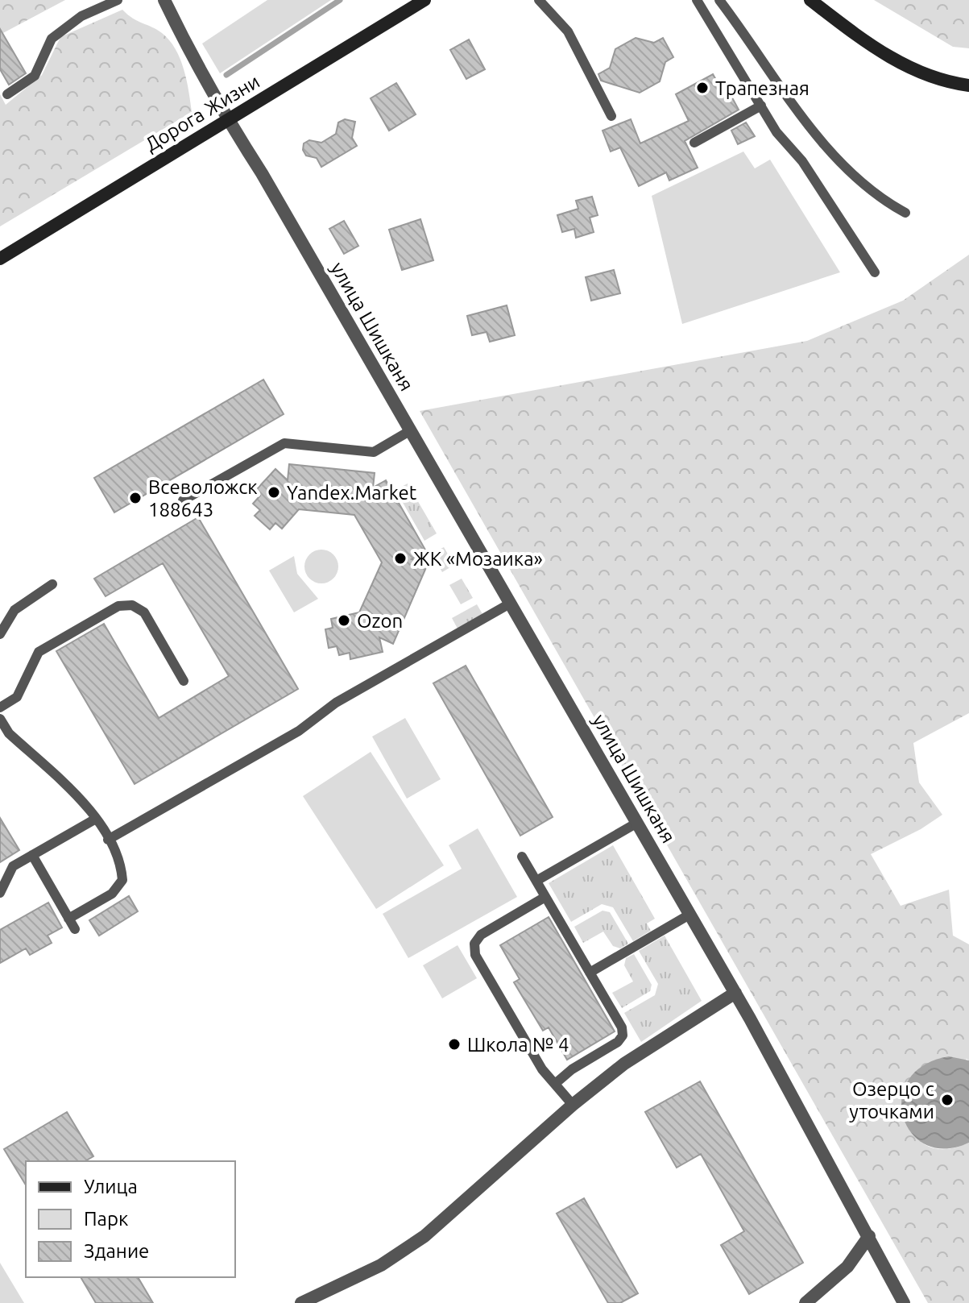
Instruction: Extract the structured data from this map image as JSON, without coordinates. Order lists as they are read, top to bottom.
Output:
{
  "streets": {
    "main road": ["Дорога Жизни"],
    "street": ["улица Шишканя"]
  },
  "crossings": [
    ["Дорога Жизни", "улица Шишканя"]
  ],
  "places": [
    "Трапезная",
    "Yandex.Market",
    "Всеволожск 188643",
    "ЖК «Мозаика»",
    "Ozon",
    "Школа № 4",
    "Озерцо с уточками"
  ],
  "legend": ["Улица", "Парк", "Здание"]
}
